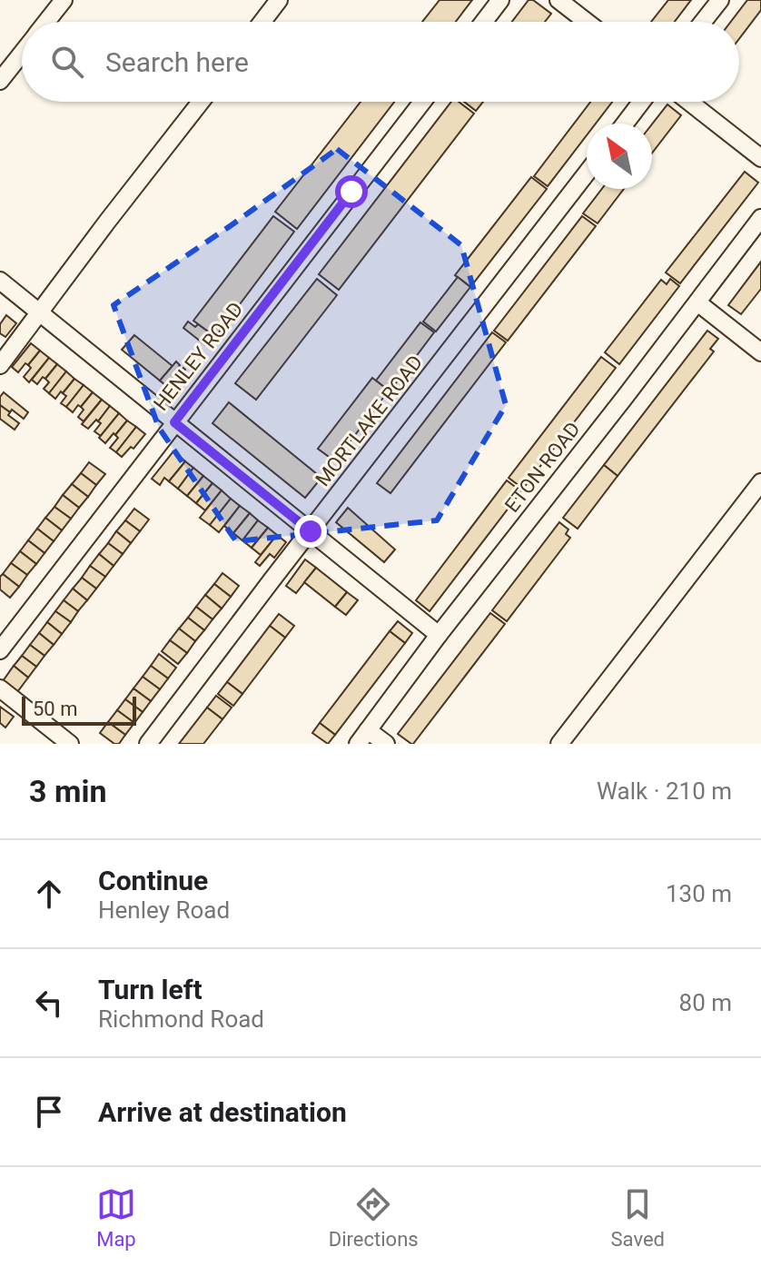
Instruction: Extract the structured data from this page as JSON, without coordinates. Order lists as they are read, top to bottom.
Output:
{
  "streets": {
    "street": ["HENLEY ROAD", "MORTLAKE ROAD", "ETON ROAD"]
  },
  "scale_bar": "50 m",
  "north": "top left",
  "page": {
    "search": "Search here",
    "scale": "50 m",
    "heading": ["3 min", "Walk · 210 m"],
    "list": [
      ["Continue", "Henley Road", "130 m"],
      ["Turn left", "Richmond Road", "80 m"],
      "Arrive at destination"
    ],
    "nav": ["Map", "Directions", "Saved"]
  }
}
